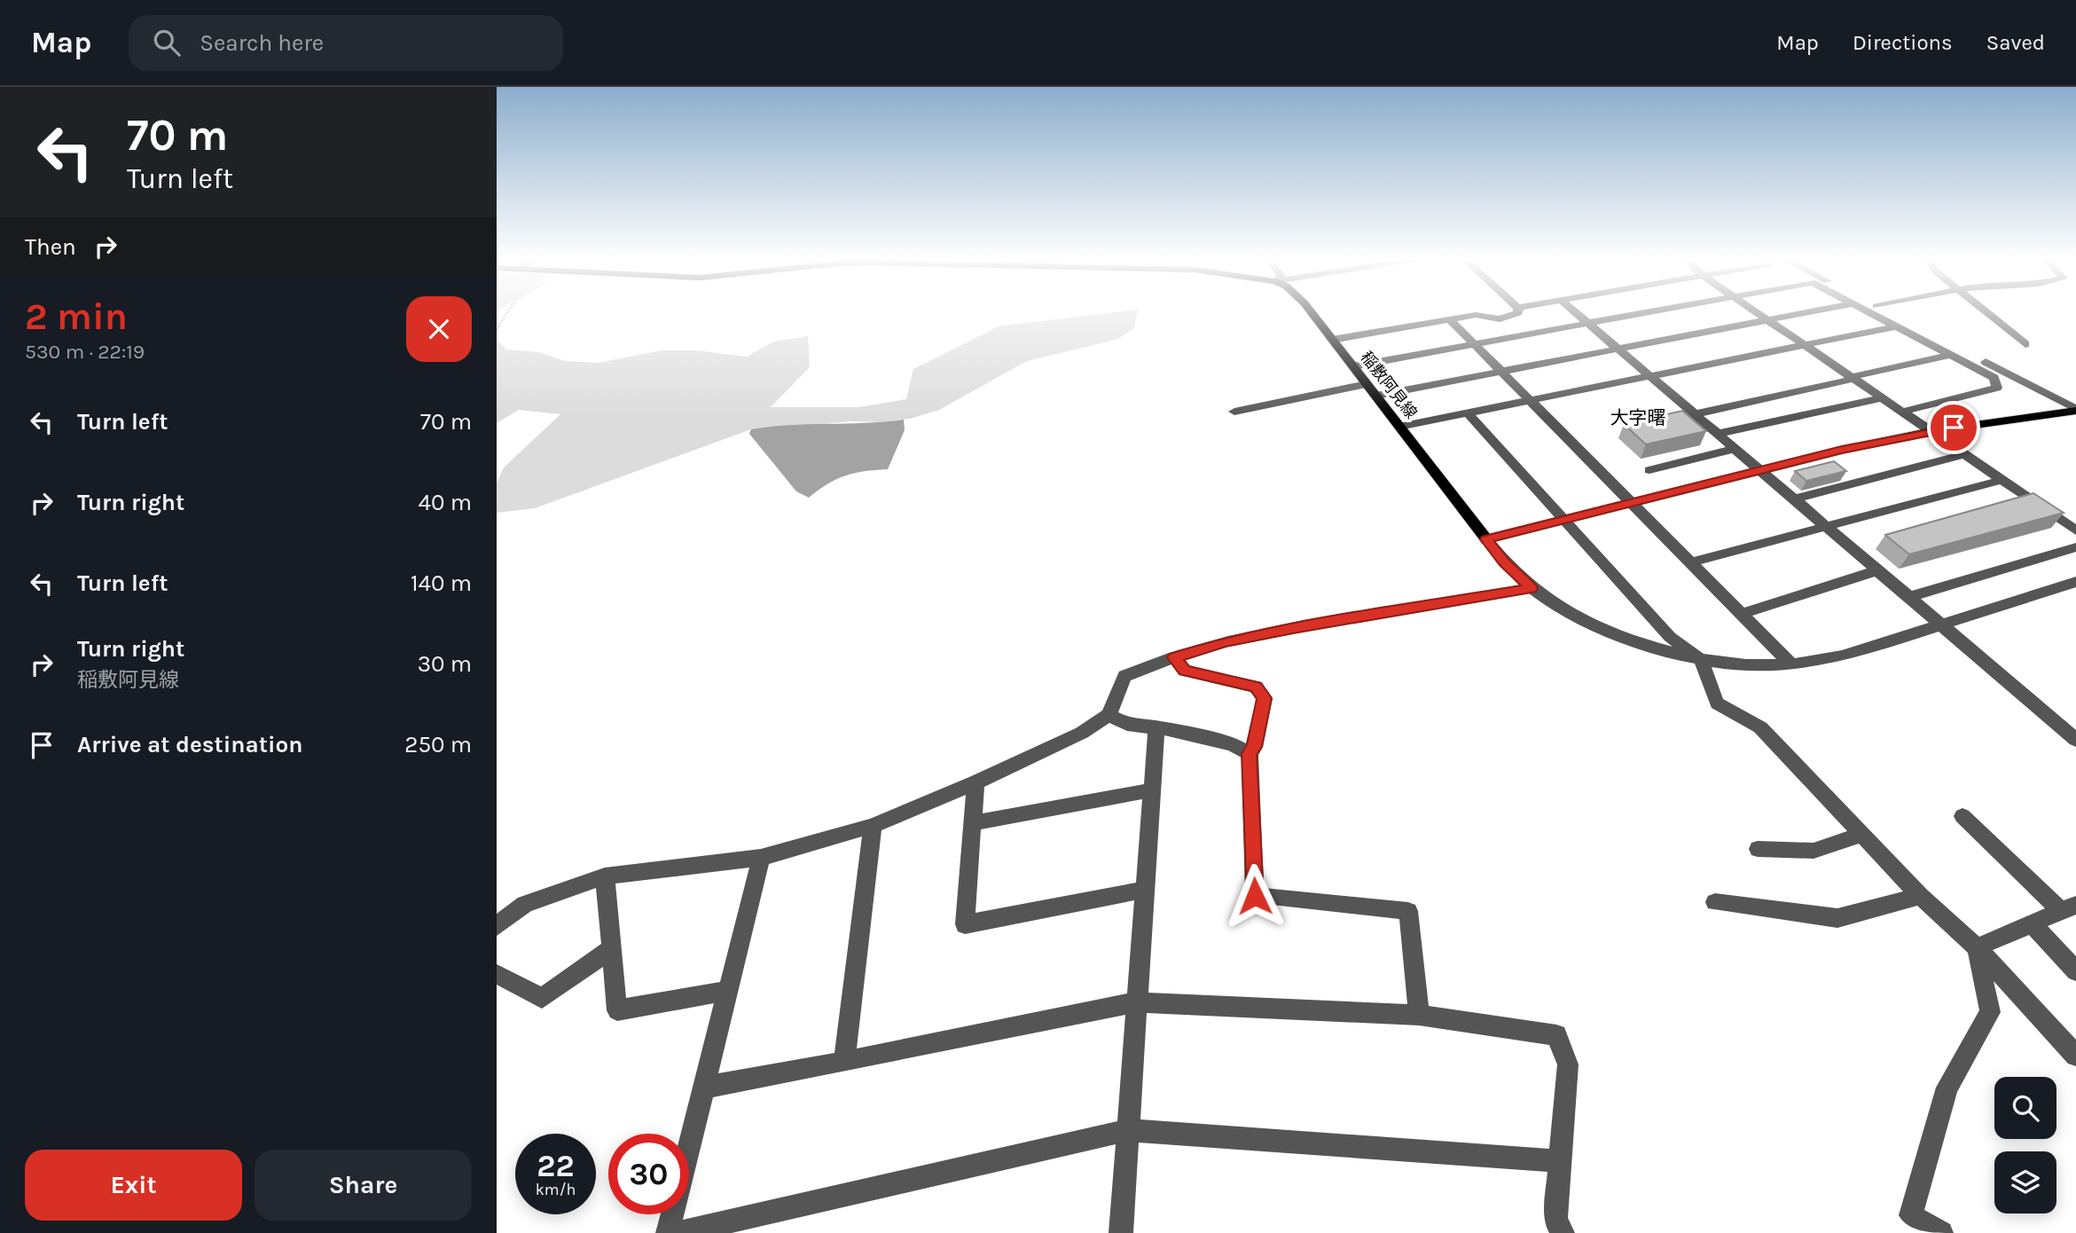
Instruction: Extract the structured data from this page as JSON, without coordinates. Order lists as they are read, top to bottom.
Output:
{
  "streets": {
    "main road": ["稲敷阿見線"]
  },
  "districts": ["大字曙"],
  "page": {
    "header": "Map",
    "search": "Search here",
    "nav": ["Map", "Directions", "Saved"],
    "turn": ["70 m", "Turn left"],
    "then": "Then",
    "heading": ["2 min", "530 m · 22:19"],
    "list": [
      {
        "name": "Turn left",
        "value": "70 m"
      },
      {
        "name": "Turn right",
        "value": "40 m"
      },
      {
        "name": "Turn left",
        "value": "140 m"
      },
      {
        "name": "Turn right",
        "note": "稲敷阿見線",
        "value": "30 m"
      },
      {
        "name": "Arrive at destination",
        "value": "250 m"
      }
    ],
    "speed": "22 km/h",
    "limit": "30",
    "buttons": ["Exit", "Share"]
  }
}
